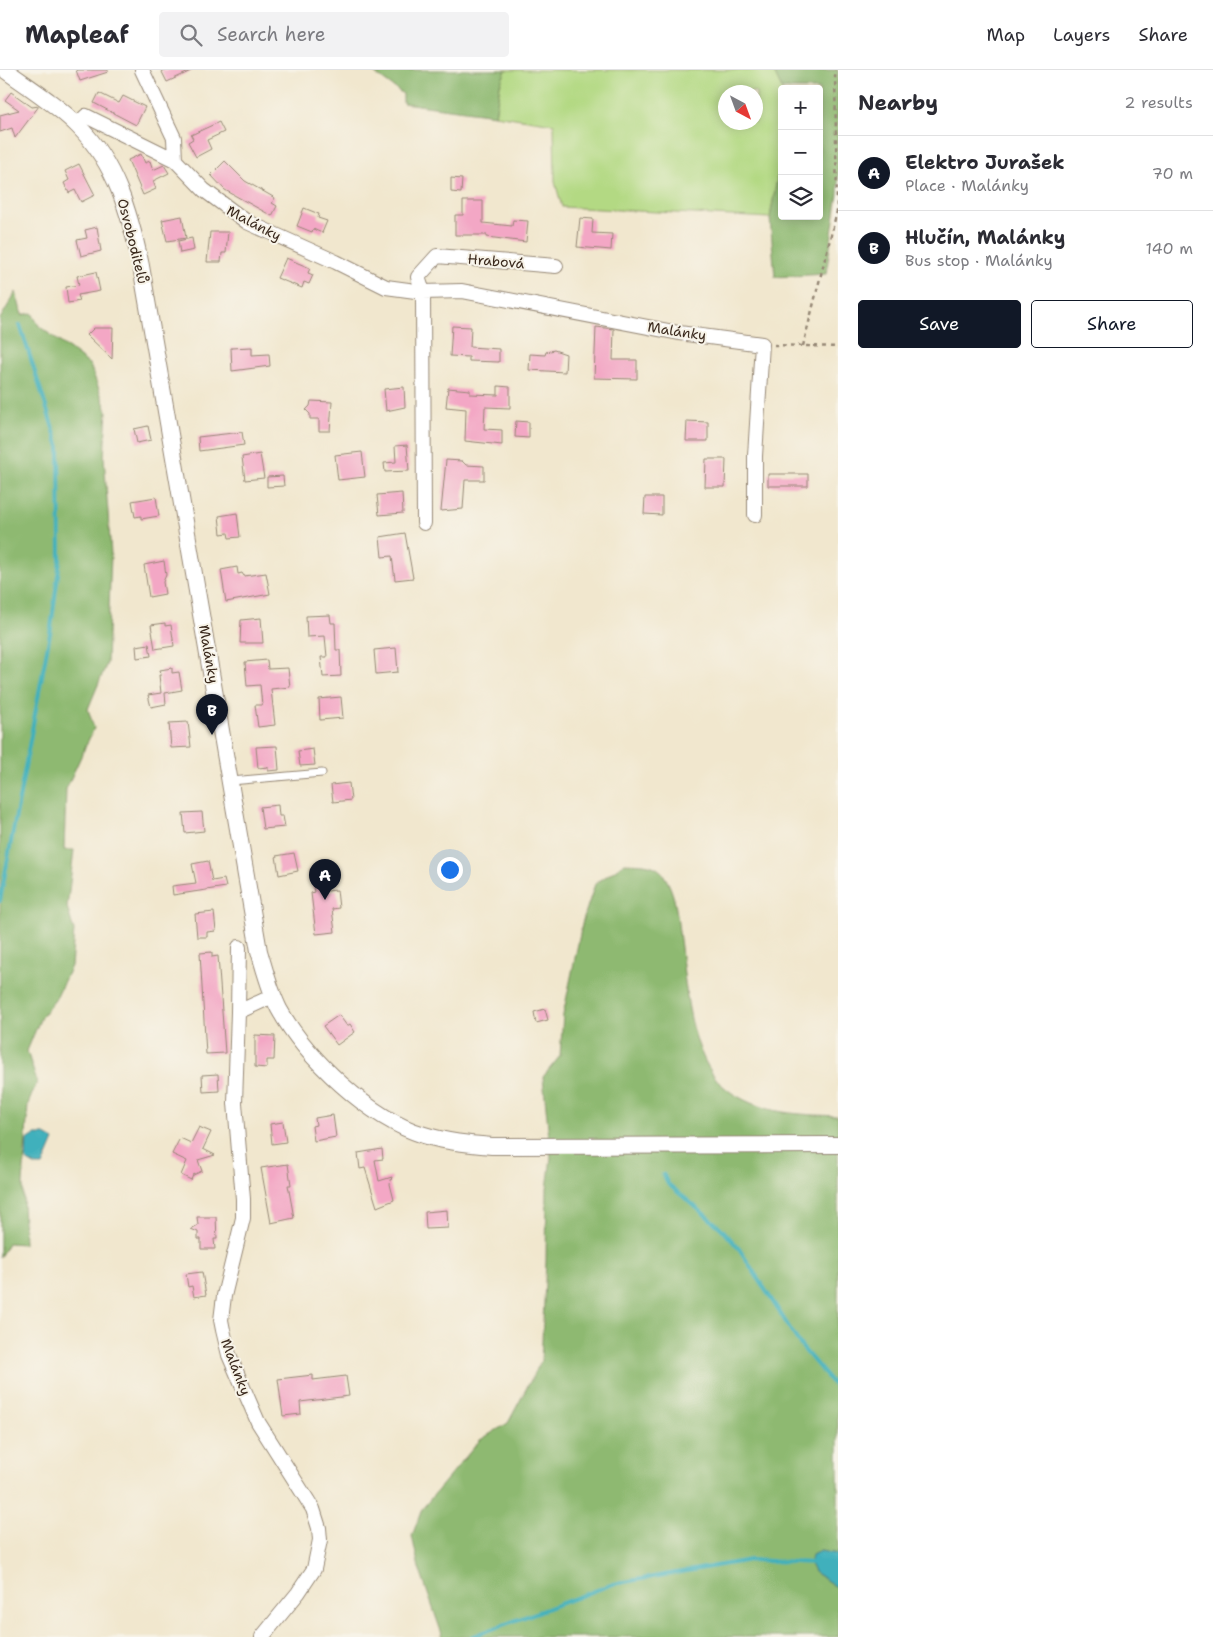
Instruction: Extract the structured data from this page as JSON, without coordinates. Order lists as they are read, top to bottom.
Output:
{
  "streets": {
    "street": ["Malánky", "Osvoboditelů", "Hrabová"]
  },
  "crossings": [
    ["Malánky", "Osvoboditelů"],
    ["Malánky", "Hrabová"]
  ],
  "north": "bottom right",
  "page": {
    "header": "Mapleaf",
    "search": "Search here",
    "nav": ["Map", "Layers", "Share"],
    "heading": ["Nearby", "2 results"],
    "map_buttons": ["+", "−"],
    "list": [
      {
        "mark": "A",
        "name": "Elektro Jurašek",
        "note": "Place · Malánky",
        "value": "70 m"
      },
      {
        "mark": "B",
        "name": "Hlučín, Malánky",
        "note": "Bus stop · Malánky",
        "value": "140 m"
      }
    ],
    "buttons": ["Save", "Share"],
    "pins": ["B", "A"]
  }
}
